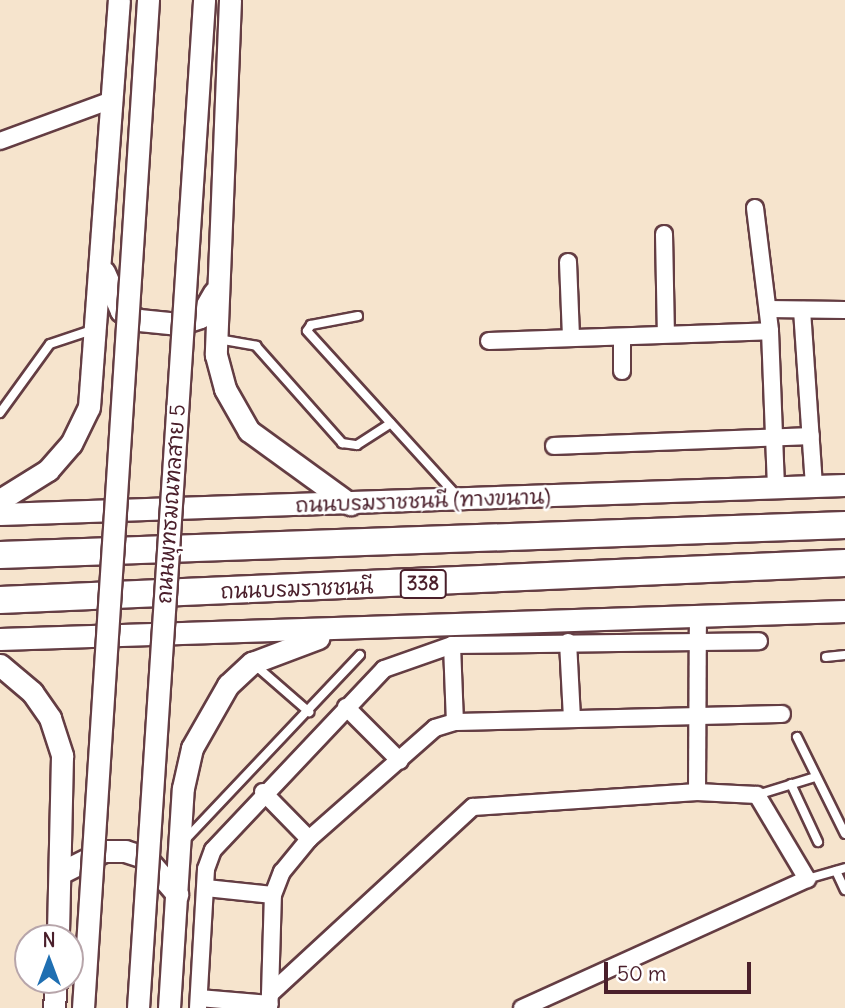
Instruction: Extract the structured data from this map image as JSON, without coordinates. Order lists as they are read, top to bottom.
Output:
{
  "streets": {
    "highway": ["338", "ถนนบรมราชชนนี"],
    "main road": ["ถนนบรมราชชนนี (ทางขนาน)", "ถนนพุทธมณฑลสาย 5"]
  },
  "scale_bar": "50 m",
  "north": "top"
}
